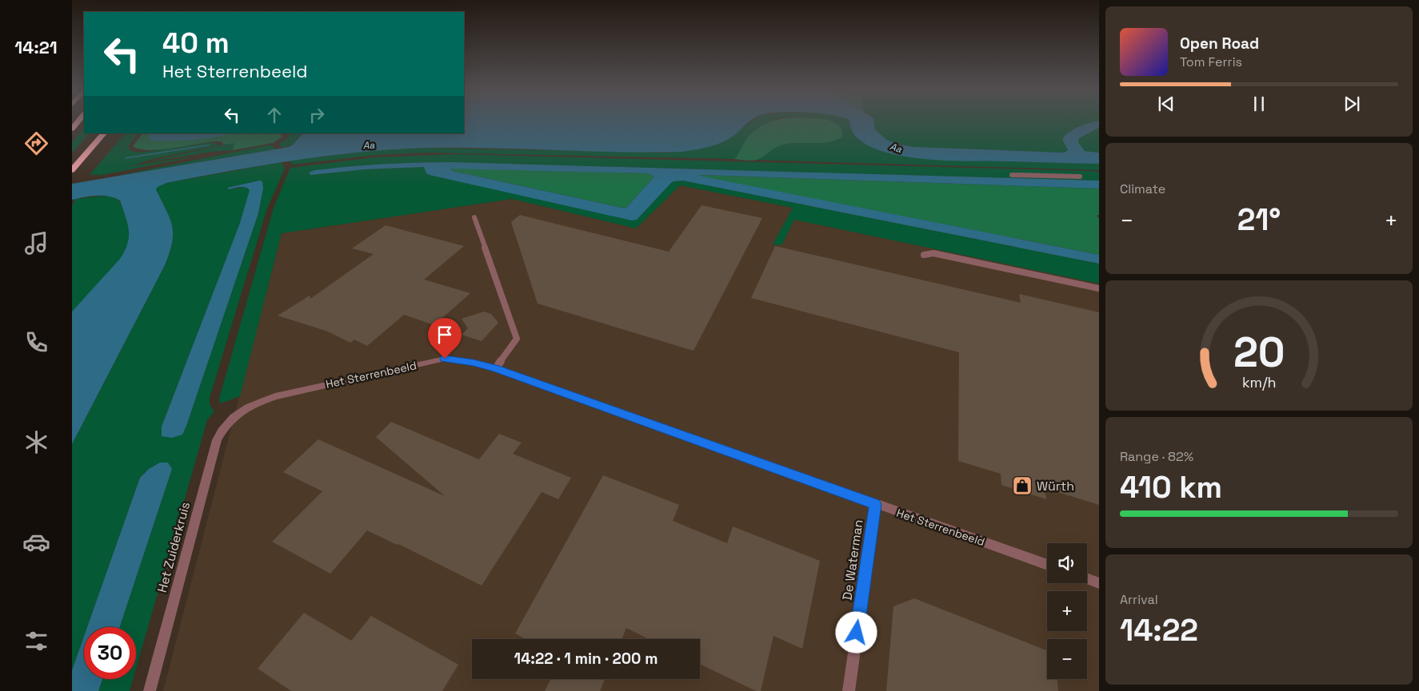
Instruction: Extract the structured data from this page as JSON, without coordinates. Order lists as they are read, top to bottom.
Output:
{
  "streets": {
    "street": ["Het Sterrenbeeld", "Het Zuiderkruis", "De Waterman"]
  },
  "crossings": [
    ["Het Sterrenbeeld", "Het Zuiderkruis"],
    ["Het Sterrenbeeld", "De Waterman"]
  ],
  "water": ["Aa"],
  "places": {
    "shop": ["Würth"]
  },
  "page": {
    "tabs": "14:21",
    "turn": ["40 m", "Het Sterrenbeeld"],
    "song": ["Open Road", "Tom Ferris"],
    "tile": [
      "Climate",
      ["Range · 82%", "410 km"],
      ["Arrival", "14:22"]
    ],
    "heat": ["−", "21°", "+"],
    "map_buttons": ["+", "−"],
    "limit": "30",
    "trip": "14:22 · 1 min · 200 m",
    "gauge": ["20", "km/h"]
  }
}
